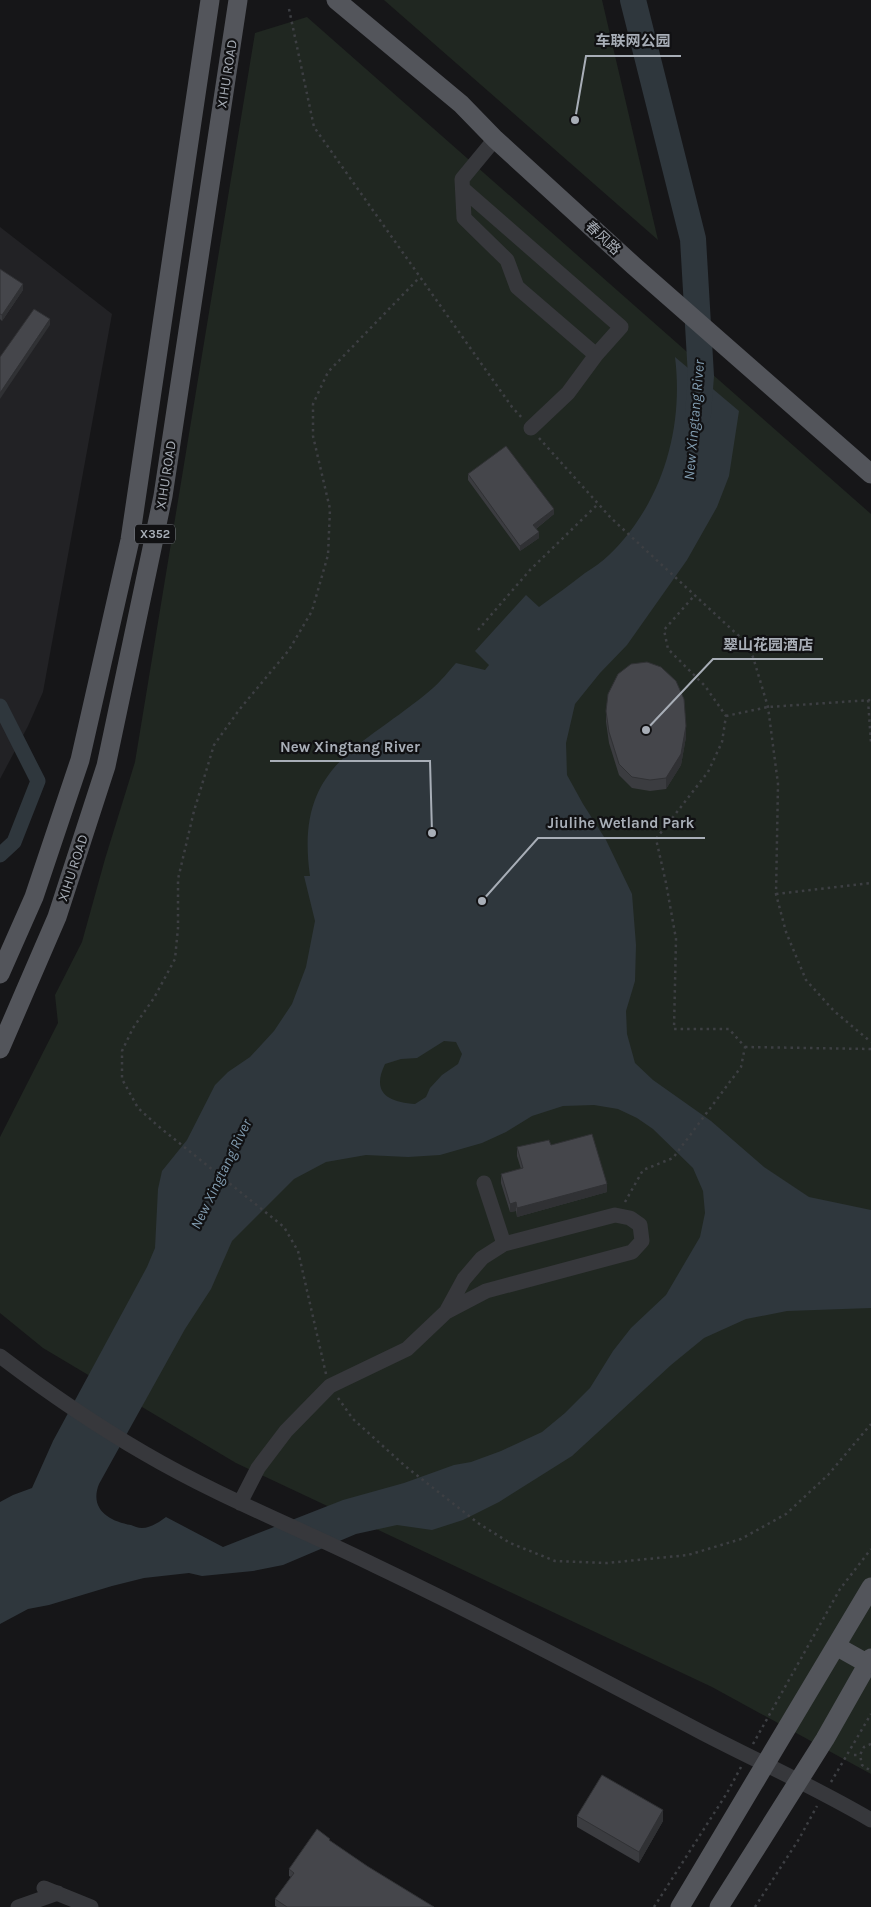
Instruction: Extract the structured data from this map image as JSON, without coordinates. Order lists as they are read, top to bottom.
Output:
{
  "streets": {
    "main road": ["XIHU ROAD", "春风路", "X352"]
  },
  "water": ["New Xingtang River"],
  "places": [
    "车联网公园",
    "翠山花园酒店",
    "New Xingtang River",
    "Jiulihe Wetland Park"
  ]
}
